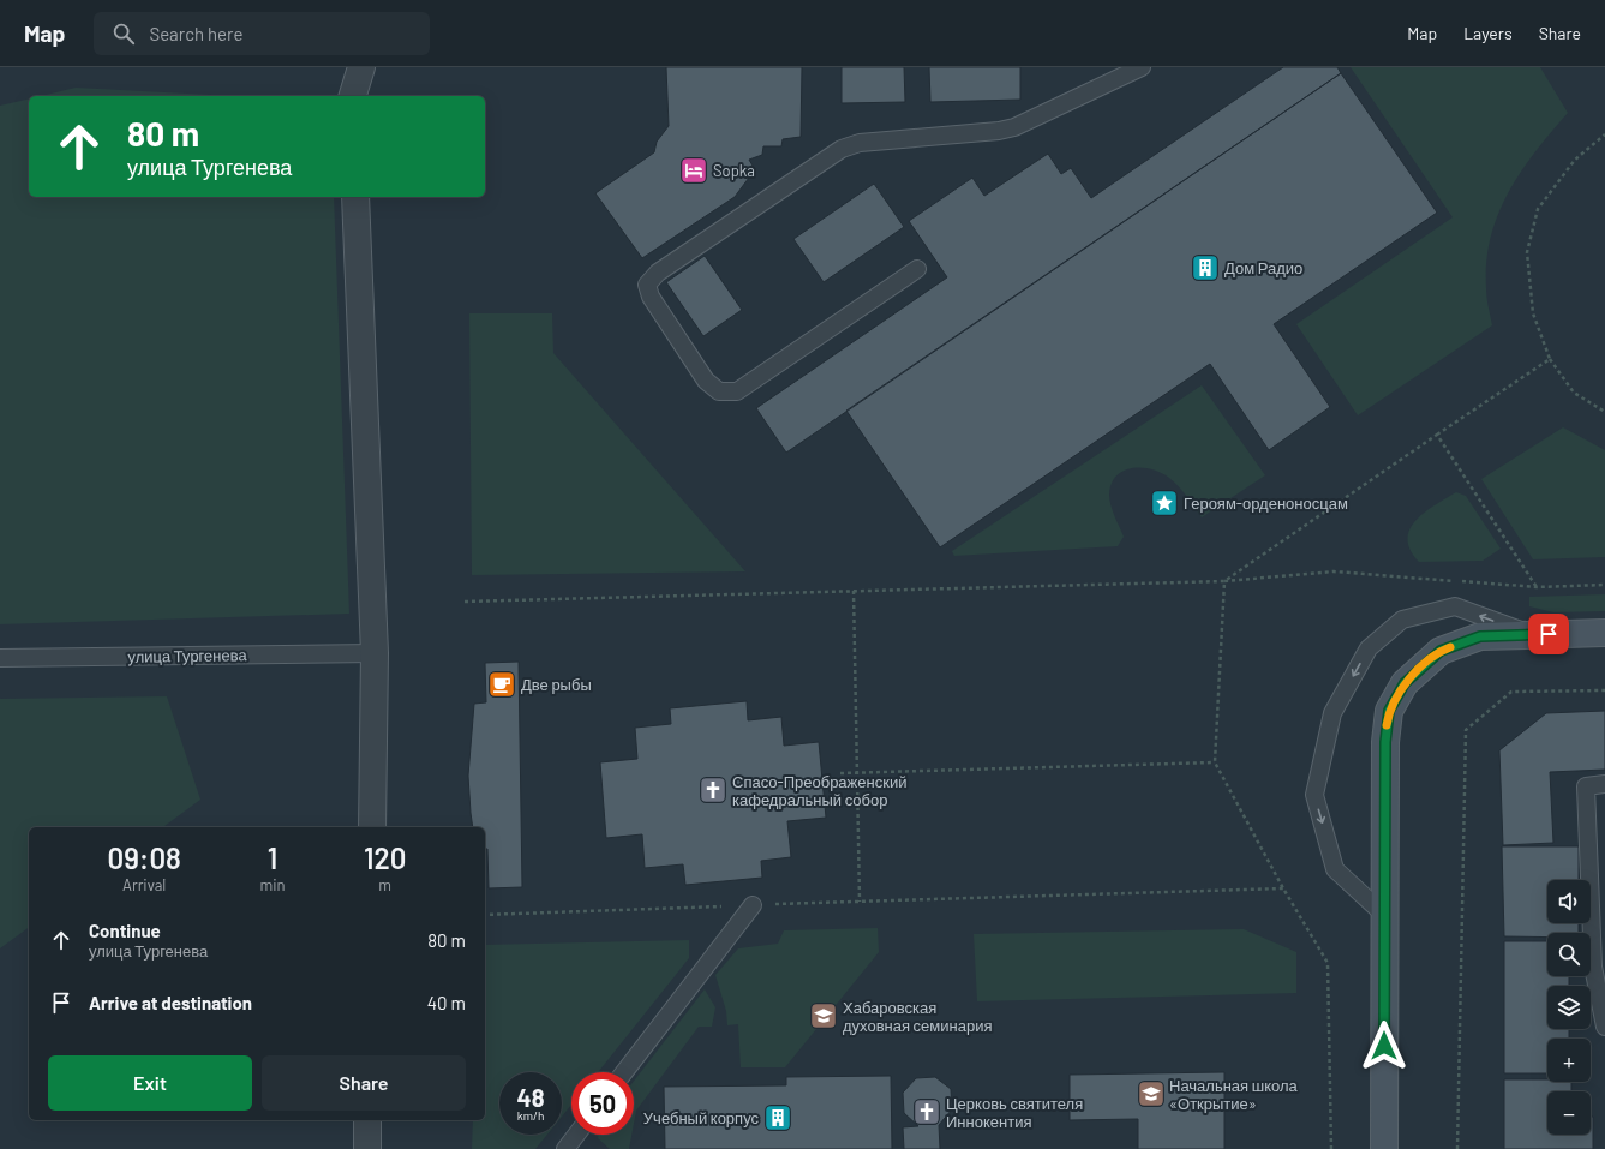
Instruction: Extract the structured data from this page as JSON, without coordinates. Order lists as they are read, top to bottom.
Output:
{
  "streets": {
    "lane": ["улица Тургенева"]
  },
  "places": {
    "hotel": ["Sopka"],
    "building": ["Дом Радио", "Учебный корпус"],
    "place": ["Героям-орденоносцам"],
    "cafe": ["Две рыбы"],
    "church": ["Спасо-Преображенский кафедральный собор", "Церковь святителя Иннокентия"],
    "school or university": ["Хабаровская духовная семинария", "Начальная школа «Открытие»"]
  },
  "page": {
    "header": "Map",
    "search": "Search here",
    "nav": ["Map", "Layers", "Share"],
    "turn": ["80 m", "улица Тургенева"],
    "eta": [
      "09:08",
      "Arrival",
      "1",
      "min",
      "120",
      "m"
    ],
    "map_buttons": ["+", "−"],
    "list": [
      {
        "name": "Continue",
        "note": "улица Тургенева",
        "value": "80 m"
      },
      {
        "name": "Arrive at destination",
        "value": "40 m"
      }
    ],
    "buttons": ["Exit", "Share"],
    "speed": "48 km/h",
    "limit": "50"
  }
}
